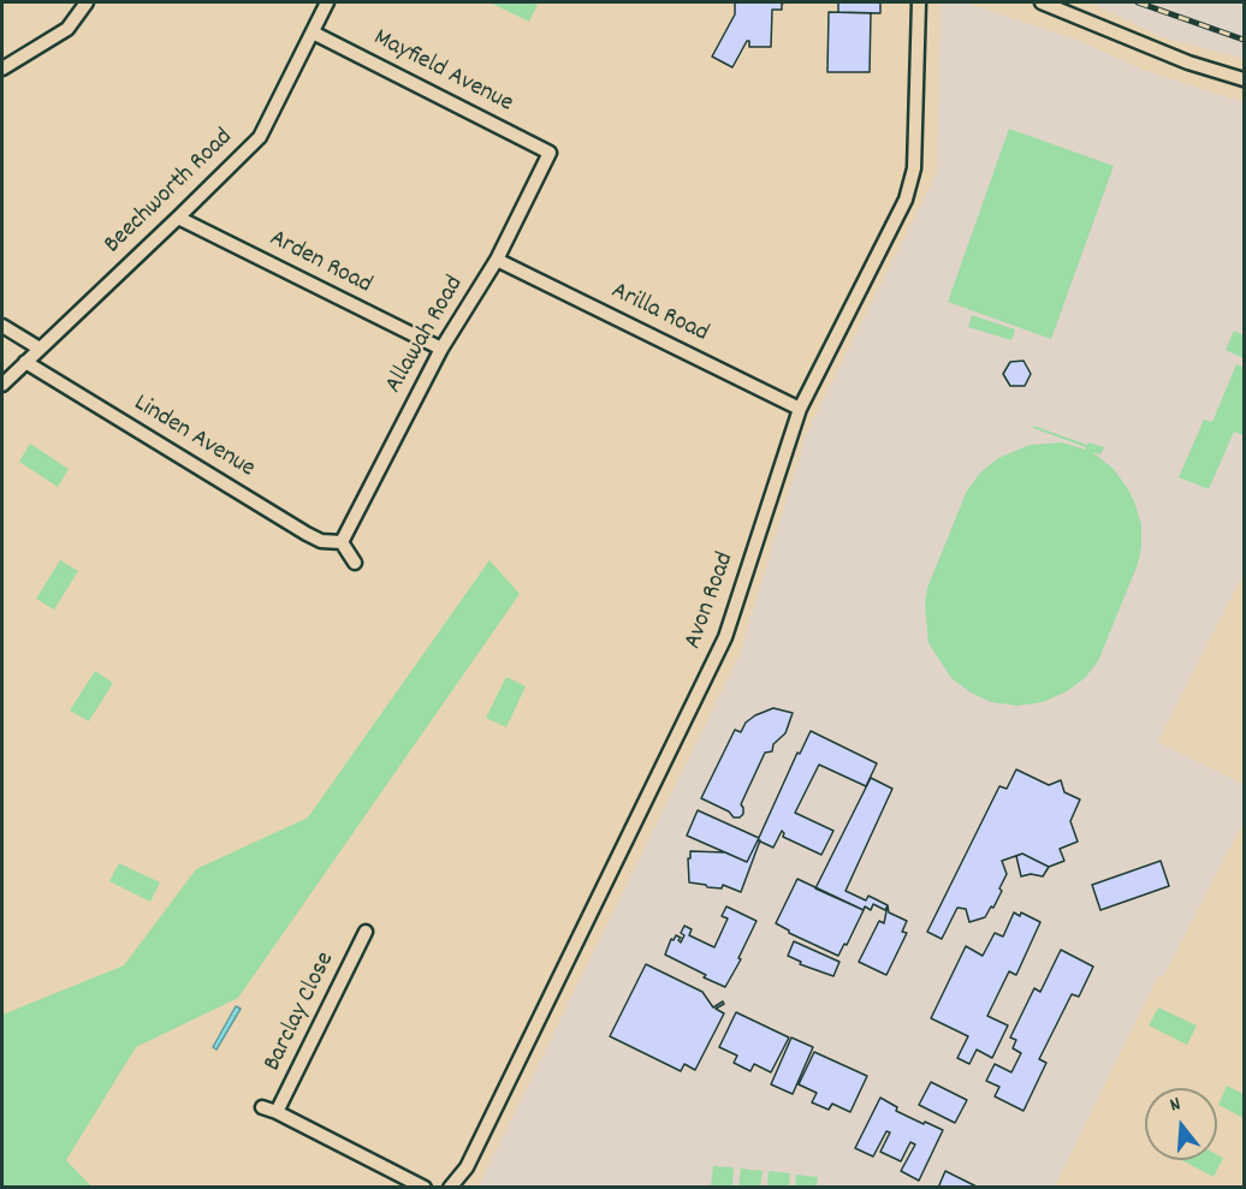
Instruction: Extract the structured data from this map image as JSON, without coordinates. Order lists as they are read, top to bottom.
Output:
{
  "streets": {
    "street": [
      "Mayfield Avenue",
      "Beechworth Road",
      "Arden Road",
      "Arilla Road",
      "Allawah Road",
      "Linden Avenue",
      "Avon Road",
      "Barclay Close"
    ]
  },
  "crossings": [
    ["Mayfield Avenue", "Beechworth Road"],
    ["Mayfield Avenue", "Allawah Road"],
    ["Beechworth Road", "Arden Road"],
    ["Beechworth Road", "Linden Avenue"],
    ["Arden Road", "Allawah Road"],
    ["Arilla Road", "Allawah Road"],
    ["Arilla Road", "Avon Road"],
    ["Allawah Road", "Linden Avenue"]
  ],
  "north": "top"
}
